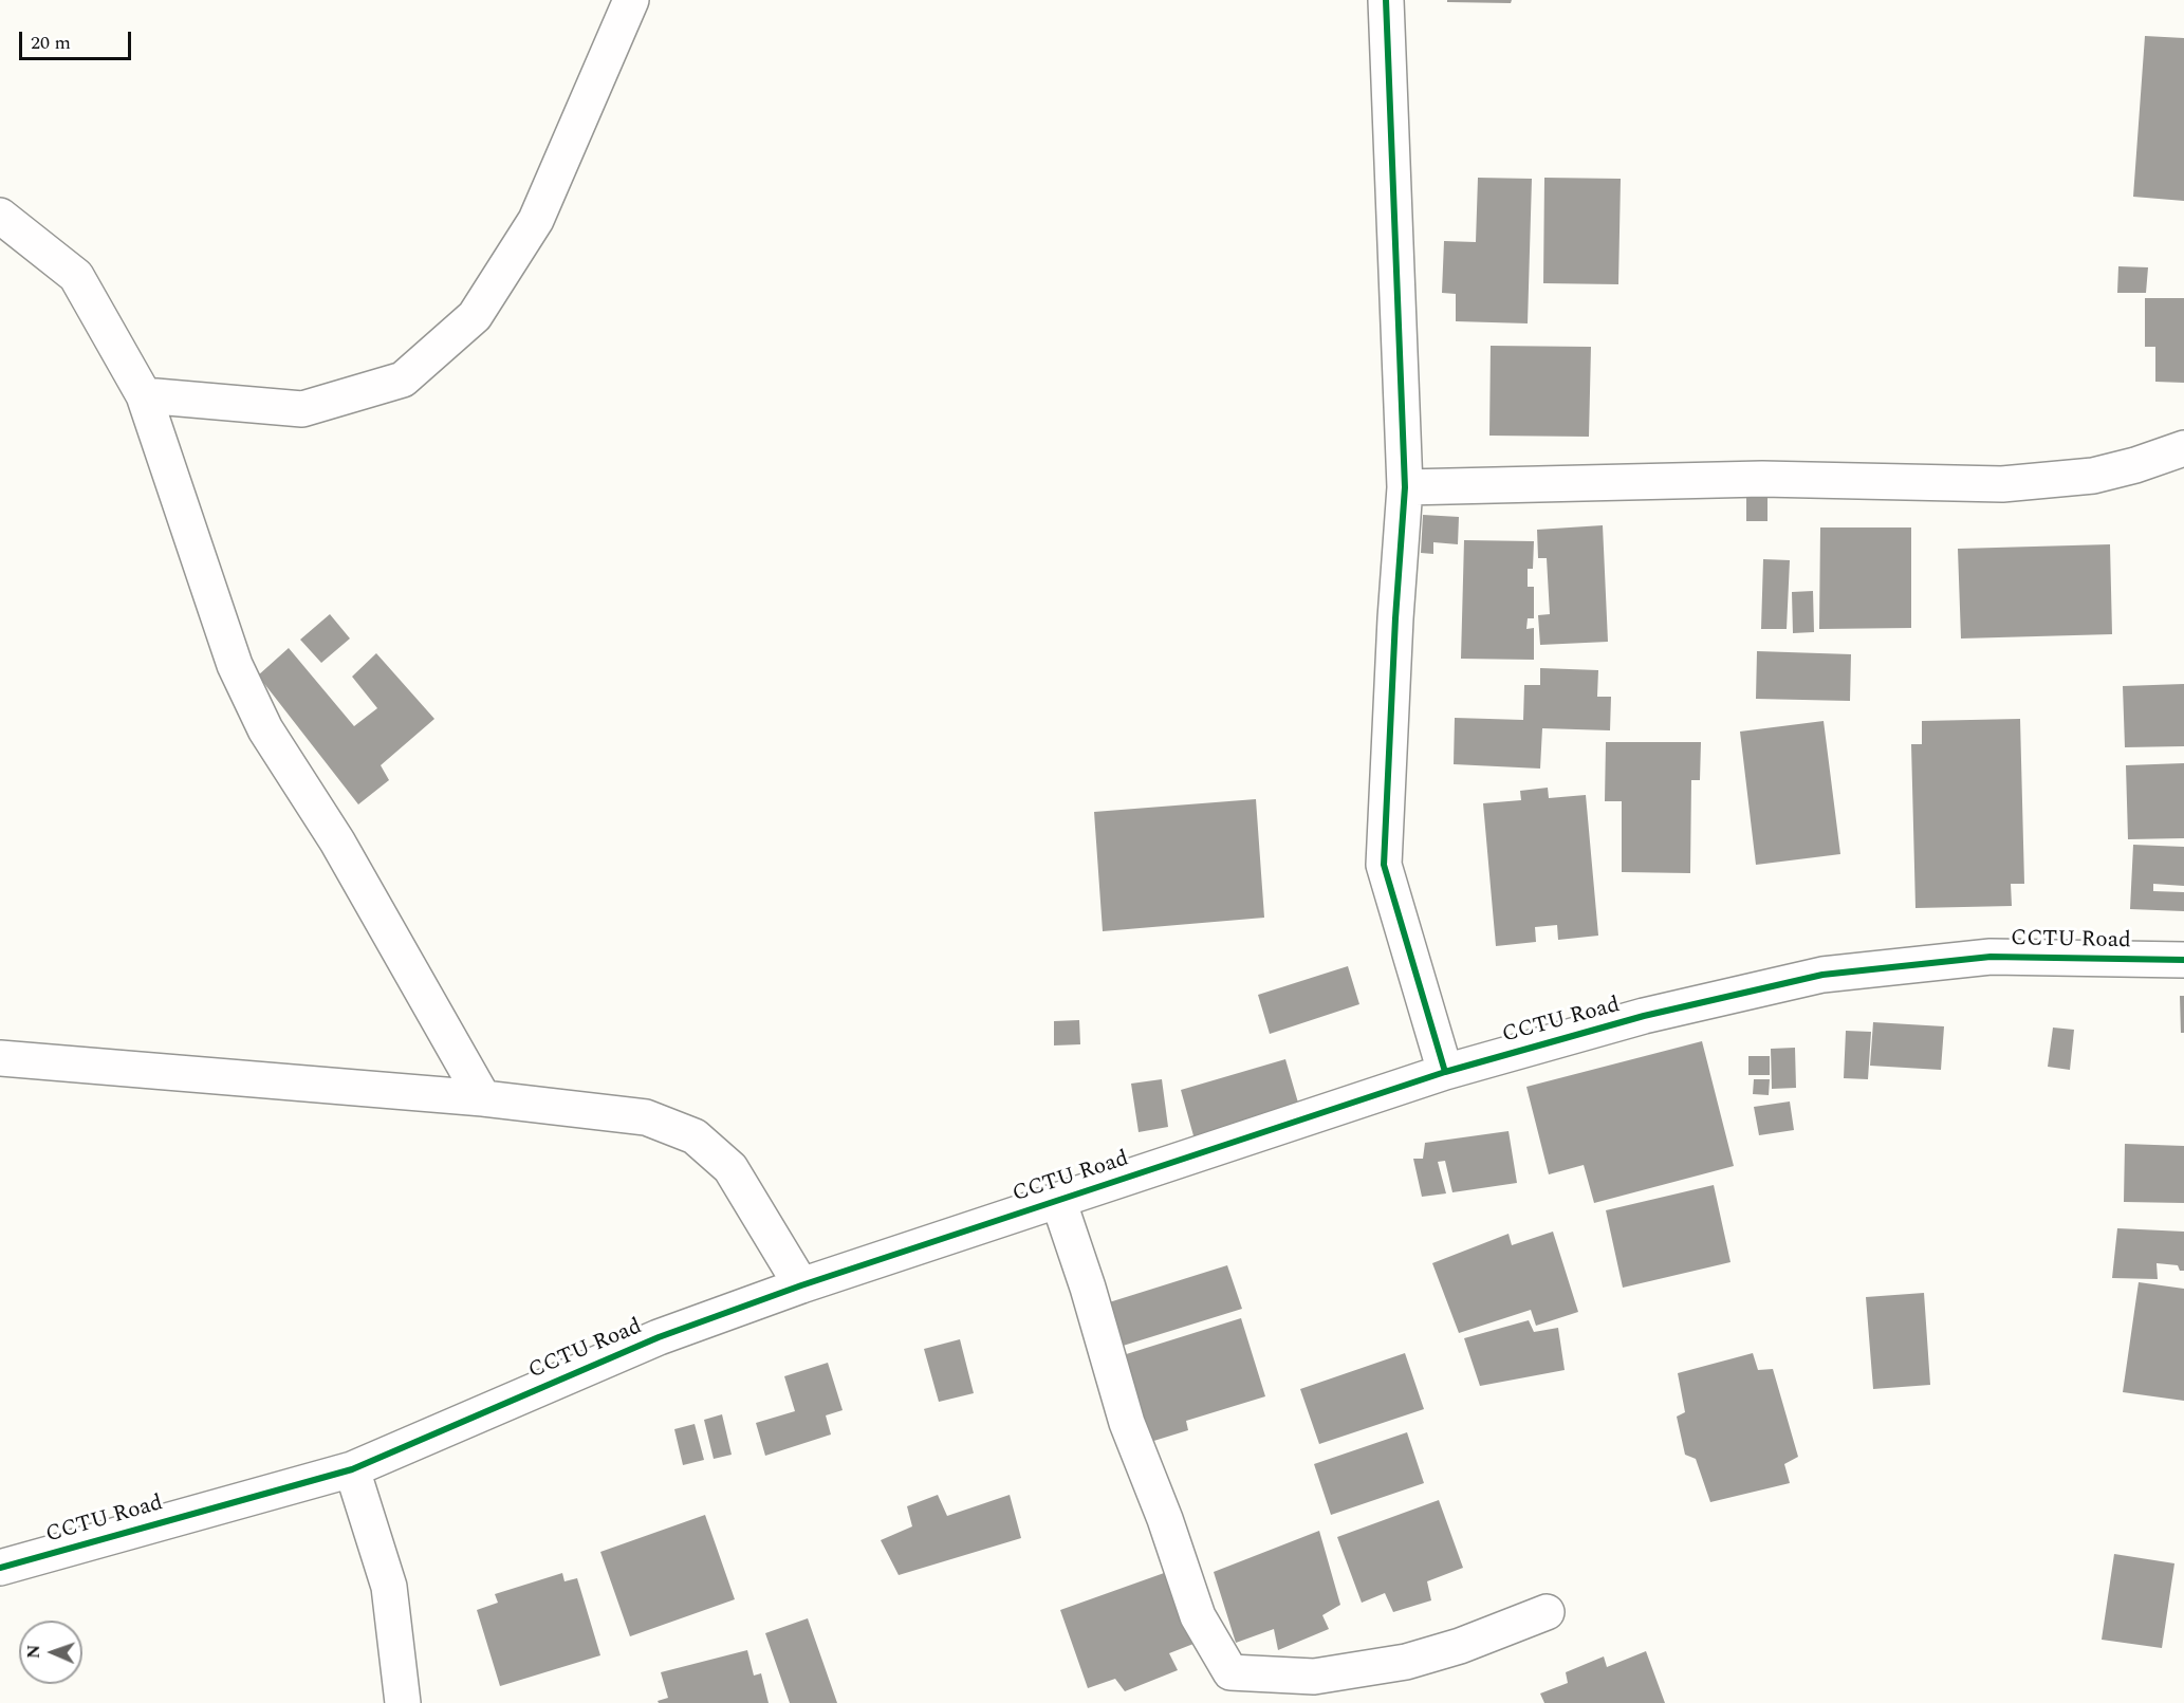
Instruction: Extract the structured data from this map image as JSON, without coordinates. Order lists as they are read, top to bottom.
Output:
{
  "streets": {
    "street": ["CCTU Road"]
  },
  "scale_bar": "20 m",
  "north": "left"
}
